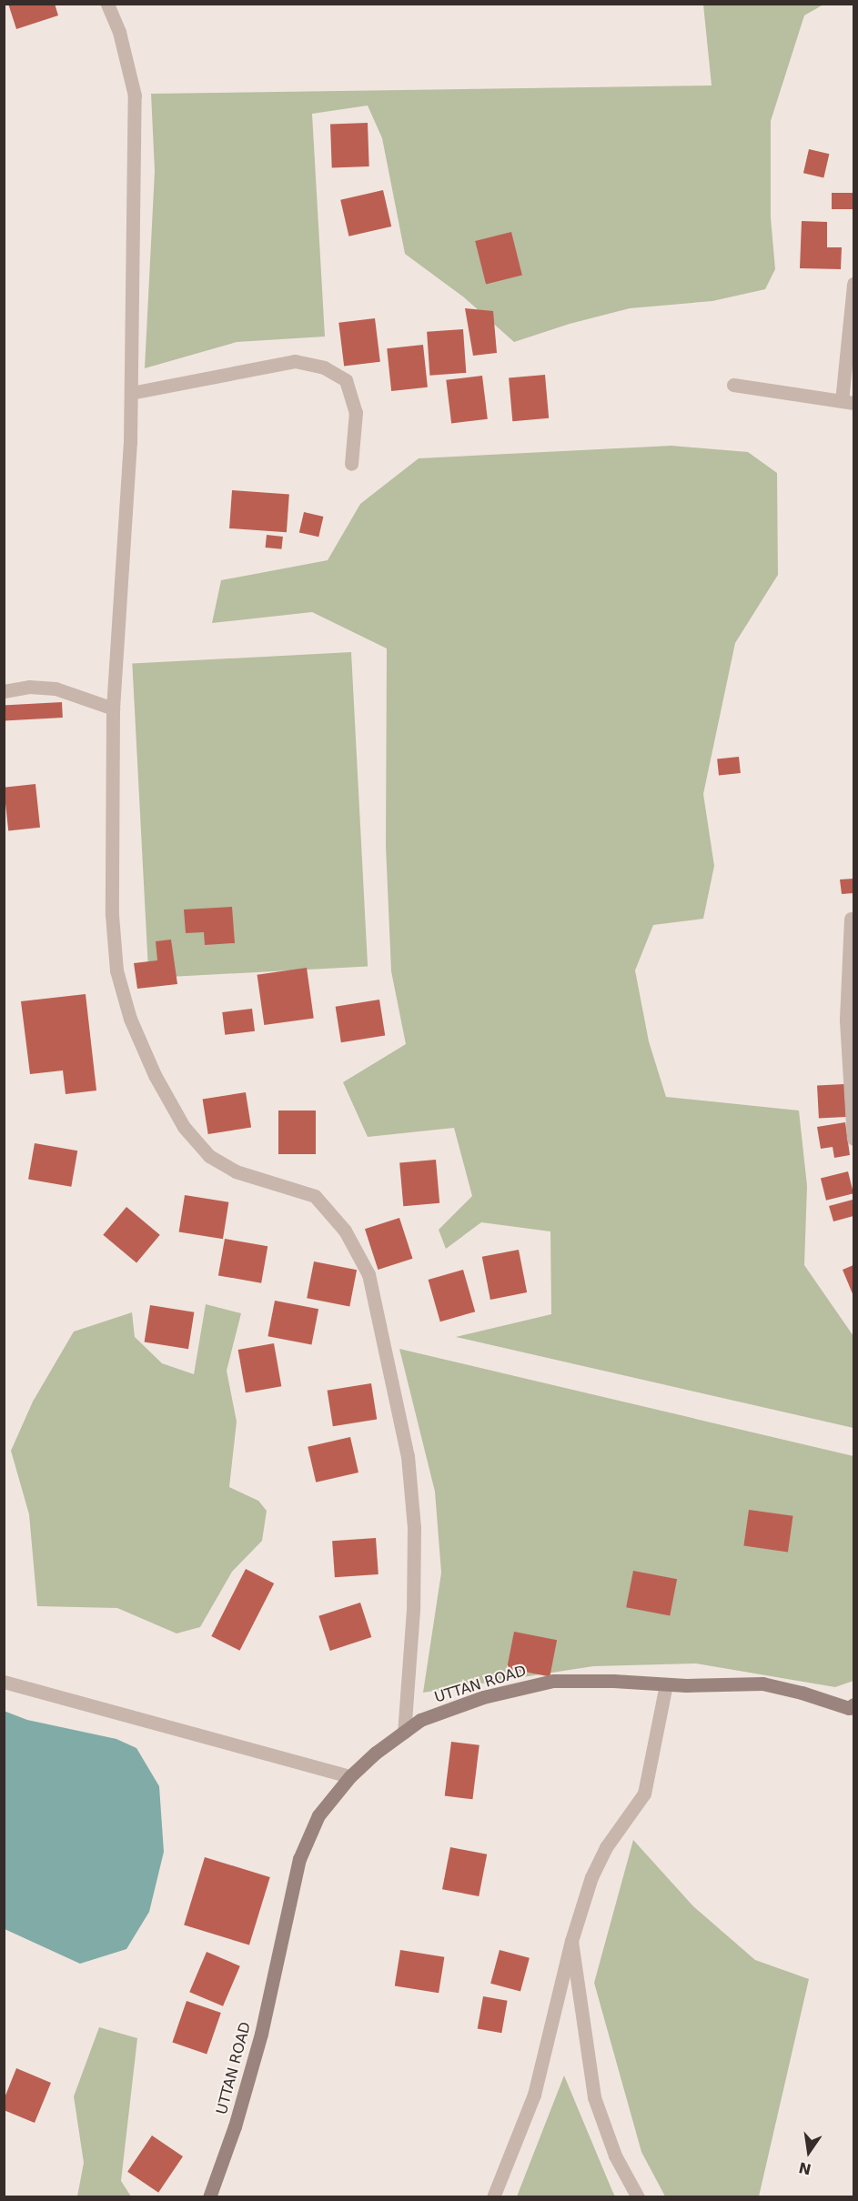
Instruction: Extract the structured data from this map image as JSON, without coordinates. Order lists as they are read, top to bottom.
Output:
{
  "streets": {
    "main road": ["UTTAN ROAD"]
  },
  "north": "bottom"
}
